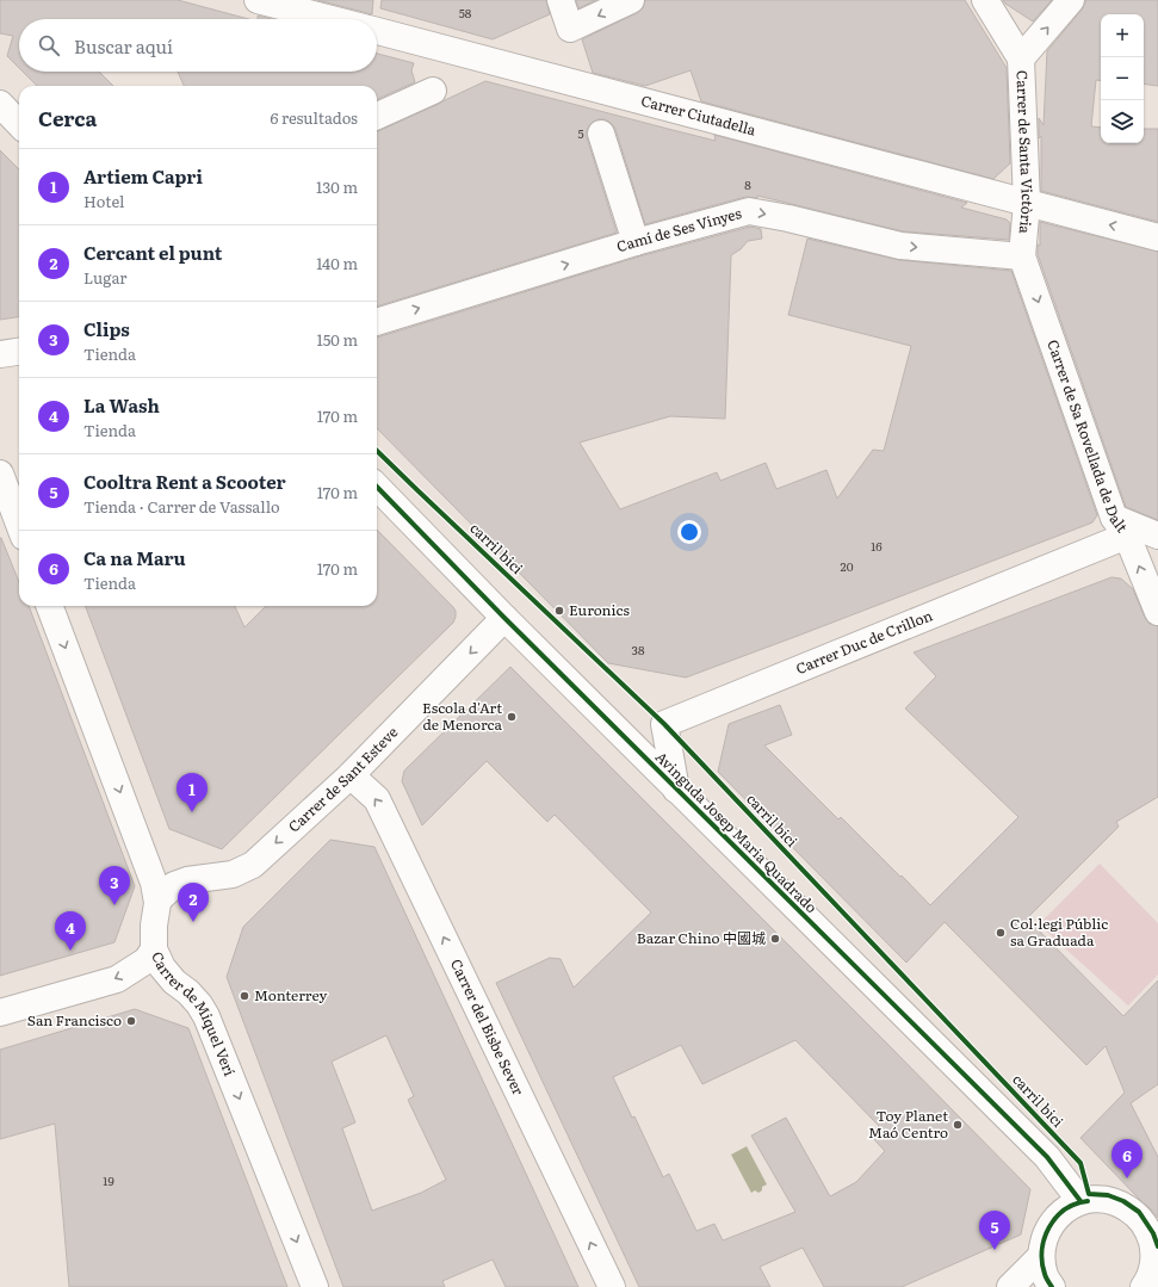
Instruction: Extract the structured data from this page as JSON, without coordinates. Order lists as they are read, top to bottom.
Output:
{
  "streets": {
    "street": [
      "Carrer Ciutadella",
      "Carrer de Santa Victòria",
      "Camí de Ses Vinyes",
      "Carrer de Sa Rovellada de Dalt",
      "Carrer Duc de Crillon",
      "Carrer de Sant Esteve",
      "Avinguda Josep Maria Quadrado",
      "Carrer de Miquel Verí",
      "Carrer del Bisbe Sever"
    ],
    "cycle path": ["carril bici"]
  },
  "crossings": [
    ["Carrer Ciutadella", "Carrer de Santa Victòria"],
    ["Carrer de Santa Victòria", "Camí de Ses Vinyes"],
    ["Carrer de Santa Victòria", "Carrer de Sa Rovellada de Dalt"],
    ["Camí de Ses Vinyes", "Carrer de Sa Rovellada de Dalt"],
    ["Carrer de Sa Rovellada de Dalt", "Carrer Duc de Crillon"],
    ["Carrer Duc de Crillon", "Avinguda Josep Maria Quadrado"],
    ["Carrer de Sant Esteve", "Avinguda Josep Maria Quadrado"],
    ["Carrer de Sant Esteve", "Carrer de Miquel Verí"],
    ["Carrer de Sant Esteve", "Carrer del Bisbe Sever"]
  ],
  "one_way": [
    "Camí de Ses Vinyes",
    "Carrer de Sant Esteve",
    "Carrer de Miquel Verí",
    "Carrer del Bisbe Sever"
  ],
  "places": [
    "Euronics",
    "Escola d'Art de Menorca",
    "Col·legi Públic sa Graduada",
    "Bazar Chino 中國城",
    "Monterrey",
    "San Francisco",
    "Toy Planet Maó Centro"
  ],
  "house_numbers": [
    "58",
    "5",
    "8",
    "16",
    "20",
    "38",
    "19"
  ],
  "page": {
    "map_buttons": ["+", "−"],
    "search": "Buscar aquí",
    "heading": ["Cerca", "6 resultados"],
    "list": [
      {
        "mark": "1",
        "name": "Artiem Capri",
        "note": "Hotel",
        "value": "130 m"
      },
      {
        "mark": "2",
        "name": "Cercant el punt",
        "note": "Lugar",
        "value": "140 m"
      },
      {
        "mark": "3",
        "name": "Clips",
        "note": "Tienda",
        "value": "150 m"
      },
      {
        "mark": "4",
        "name": "La Wash",
        "note": "Tienda",
        "value": "170 m"
      },
      {
        "mark": "5",
        "name": "Cooltra Rent a Scooter",
        "note": "Tienda · Carrer de Vassallo",
        "value": "170 m"
      },
      {
        "mark": "6",
        "name": "Ca na Maru",
        "note": "Tienda",
        "value": "170 m"
      }
    ],
    "pins": [
      "1",
      "3",
      "2",
      "4",
      "6",
      "5"
    ]
  }
}
